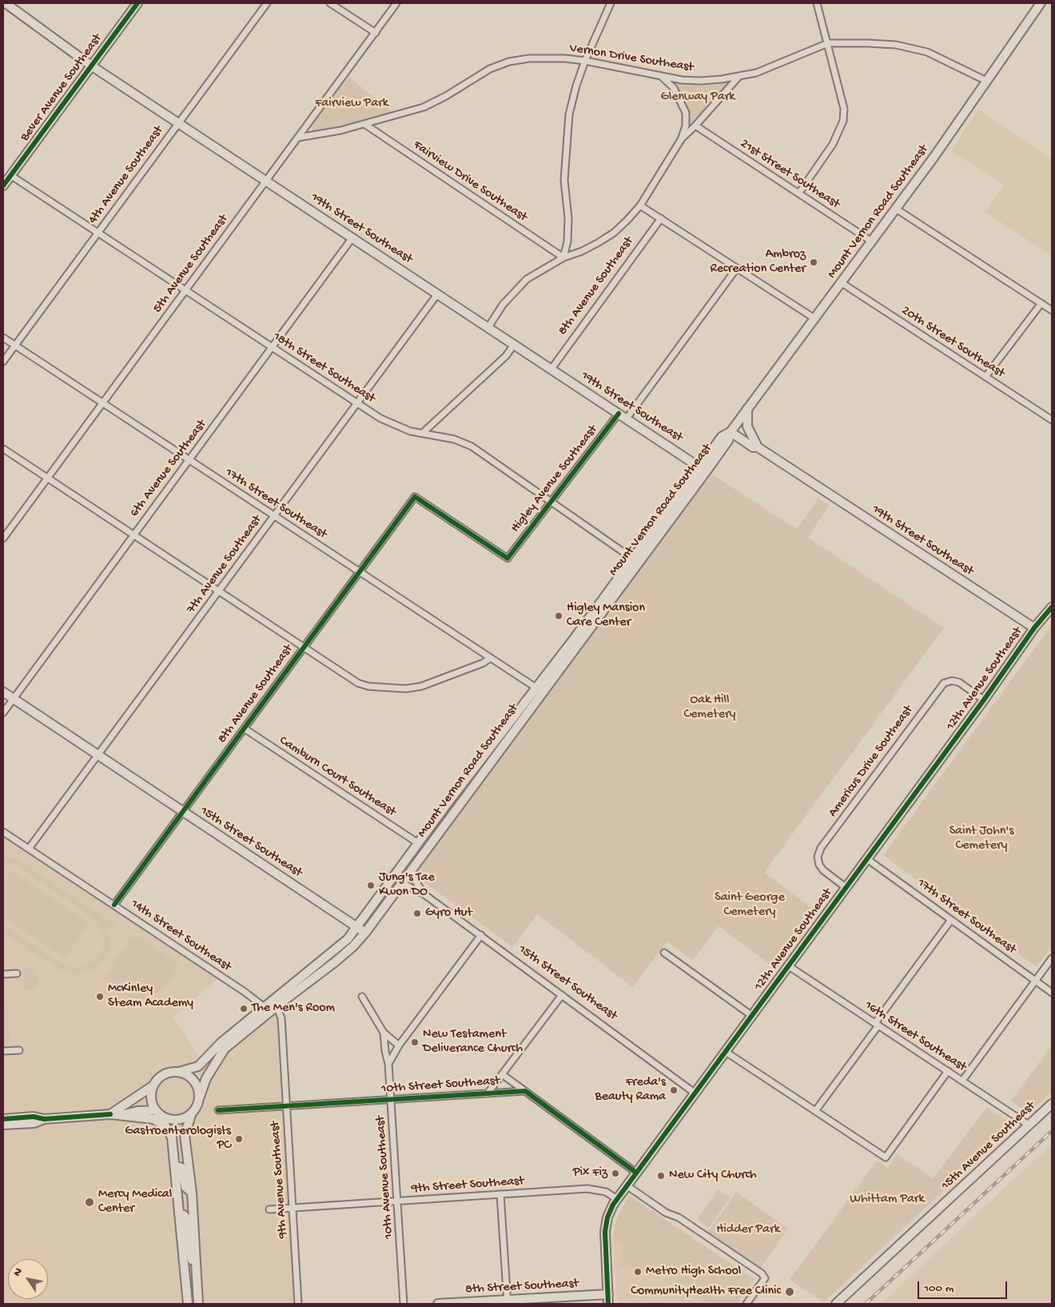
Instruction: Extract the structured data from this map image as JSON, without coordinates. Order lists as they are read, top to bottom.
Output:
{
  "streets": {
    "main road": [
      "Bever Avenue Southeast",
      "Mount Vernon Road Southeast",
      "19th Street Southeast",
      "12th Avenue Southeast",
      "15th Street Southeast",
      "15th Avenue Southeast",
      "8th Street Southeast"
    ],
    "street": [
      "Vernon Drive Southeast",
      "21st Street Southeast",
      "4th Avenue Southeast",
      "Fairview Drive Southeast",
      "5th Avenue Southeast",
      "8th Avenue Southeast",
      "20th Street Southeast",
      "18th Street Southeast",
      "6th Avenue Southeast",
      "Higley Avenue Southeast",
      "17th Street Southeast",
      "7th Avenue Southeast",
      "Americus Drive Southeast",
      "Camburn Court Southeast",
      "14th Street Southeast",
      "16th Street Southeast",
      "10th Street Southeast",
      "10th Avenue Southeast",
      "9th Avenue Southeast",
      "9th Street Southeast"
    ]
  },
  "crossings": [
    ["Vernon Drive Southeast", "Fairview Drive Southeast"],
    ["Vernon Drive Southeast", "Mount Vernon Road Southeast"],
    ["Vernon Drive Southeast", "5th Avenue Southeast"],
    ["Bever Avenue Southeast", "19th Street Southeast"],
    ["Bever Avenue Southeast", "18th Street Southeast"],
    ["21st Street Southeast", "Mount Vernon Road Southeast"],
    ["4th Avenue Southeast", "19th Street Southeast"],
    ["4th Avenue Southeast", "18th Street Southeast"],
    ["4th Avenue Southeast", "17th Street Southeast"],
    ["Mount Vernon Road Southeast", "19th Street Southeast"],
    ["Mount Vernon Road Southeast", "20th Street Southeast"],
    ["Mount Vernon Road Southeast", "18th Street Southeast"],
    ["Mount Vernon Road Southeast", "17th Street Southeast"],
    ["Mount Vernon Road Southeast", "Camburn Court Southeast"],
    ["Mount Vernon Road Southeast", "15th Street Southeast"],
    ["Mount Vernon Road Southeast", "14th Street Southeast"],
    ["Mount Vernon Road Southeast", "9th Avenue Southeast"],
    ["19th Street Southeast", "5th Avenue Southeast"],
    ["19th Street Southeast", "8th Avenue Southeast"],
    ["19th Street Southeast", "6th Avenue Southeast"],
    ["19th Street Southeast", "Higley Avenue Southeast"],
    ["19th Street Southeast", "7th Avenue Southeast"],
    ["19th Street Southeast", "12th Avenue Southeast"],
    ["5th Avenue Southeast", "18th Street Southeast"],
    ["5th Avenue Southeast", "17th Street Southeast"],
    ["8th Avenue Southeast", "Higley Avenue Southeast"],
    ["8th Avenue Southeast", "17th Street Southeast"],
    ["8th Avenue Southeast", "Camburn Court Southeast"],
    ["8th Avenue Southeast", "15th Street Southeast"],
    ["8th Avenue Southeast", "14th Street Southeast"],
    ["18th Street Southeast", "6th Avenue Southeast"],
    ["18th Street Southeast", "Higley Avenue Southeast"],
    ["18th Street Southeast", "7th Avenue Southeast"],
    ["6th Avenue Southeast", "17th Street Southeast"],
    ["6th Avenue Southeast", "15th Street Southeast"],
    ["17th Street Southeast", "7th Avenue Southeast"],
    ["17th Street Southeast", "12th Avenue Southeast"],
    ["7th Avenue Southeast", "15th Street Southeast"],
    ["7th Avenue Southeast", "14th Street Southeast"],
    ["12th Avenue Southeast", "Americus Drive Southeast"],
    ["12th Avenue Southeast", "15th Street Southeast"],
    ["12th Avenue Southeast", "16th Street Southeast"],
    ["12th Avenue Southeast", "10th Street Southeast"],
    ["12th Avenue Southeast", "9th Street Southeast"],
    ["12th Avenue Southeast", "8th Street Southeast"],
    ["16th Street Southeast", "15th Avenue Southeast"],
    ["10th Street Southeast", "10th Avenue Southeast"],
    ["10th Street Southeast", "9th Avenue Southeast"],
    ["10th Avenue Southeast", "9th Street Southeast"],
    ["9th Avenue Southeast", "9th Street Southeast"]
  ],
  "parks": [
    "Glenway Park",
    "Fairview Park",
    "Oak Hill Cemetery",
    "Saint John's Cemetery",
    "Saint George Cemetery",
    "Whittam Park",
    "Hidder Park"
  ],
  "places": [
    "Ambroz Recreation Center",
    "Higley Mansion Care Center",
    "Jung's Tae Kwon DO",
    "Gyro Hut",
    "McKinley Steam Academy",
    "The Men's Room",
    "New Testament Deliverance Church",
    "Freda's Beauty Rama",
    "Gastroenterologists PC",
    "Pix Fiz",
    "New City Church",
    "Mercy Medical Center",
    "Metro High School",
    "CommunityHealth Free Clinic"
  ],
  "scale_bar": "100 m",
  "north": "top left"
}
